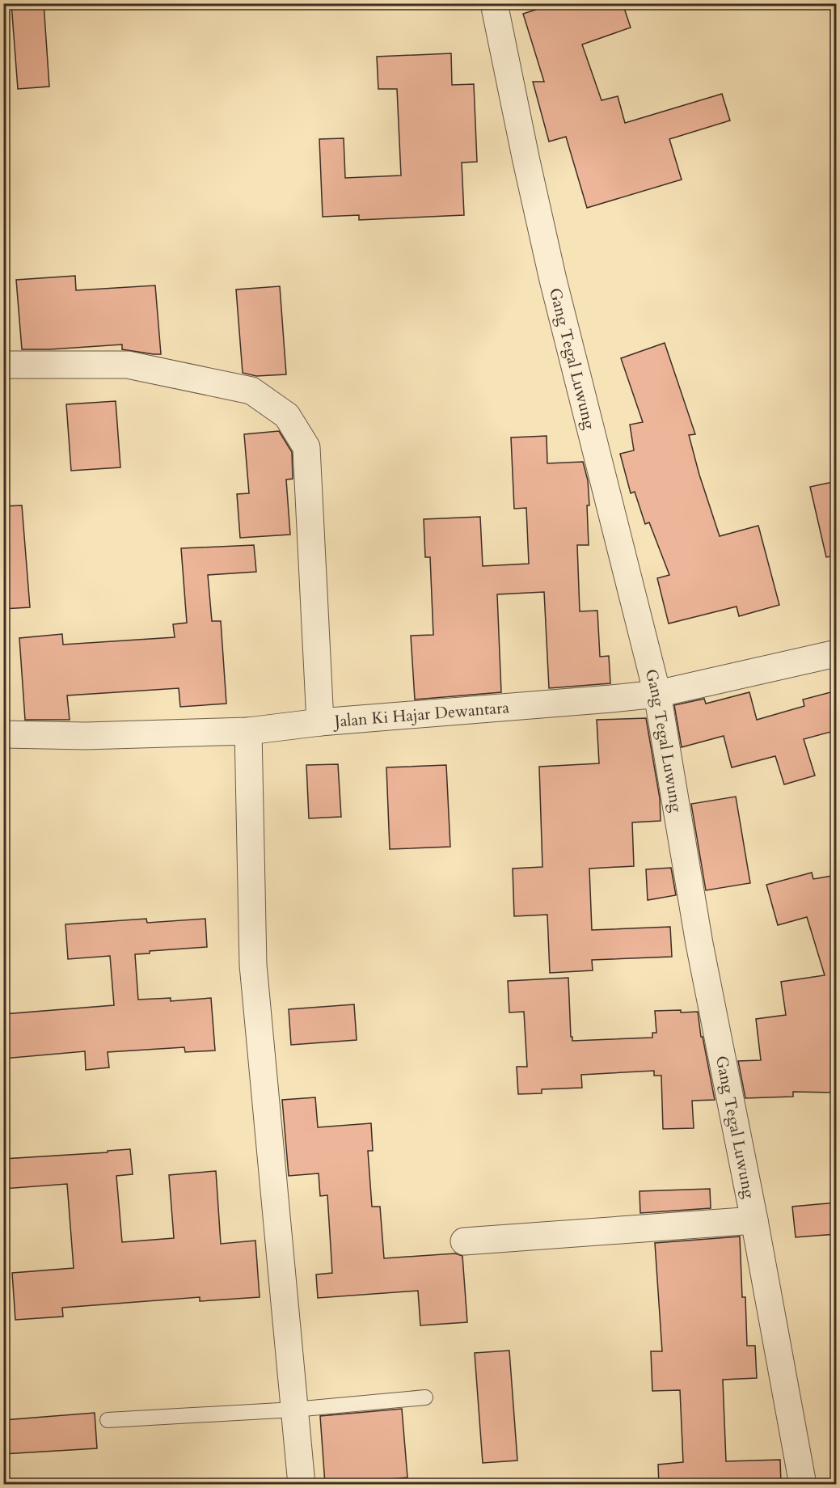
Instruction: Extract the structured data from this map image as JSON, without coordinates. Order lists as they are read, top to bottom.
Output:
{
  "streets": {
    "street": ["Gang Tegal Luwung", "Jalan Ki Hajar Dewantara"]
  },
  "crossings": [
    ["Gang Tegal Luwung", "Jalan Ki Hajar Dewantara"]
  ]
}
